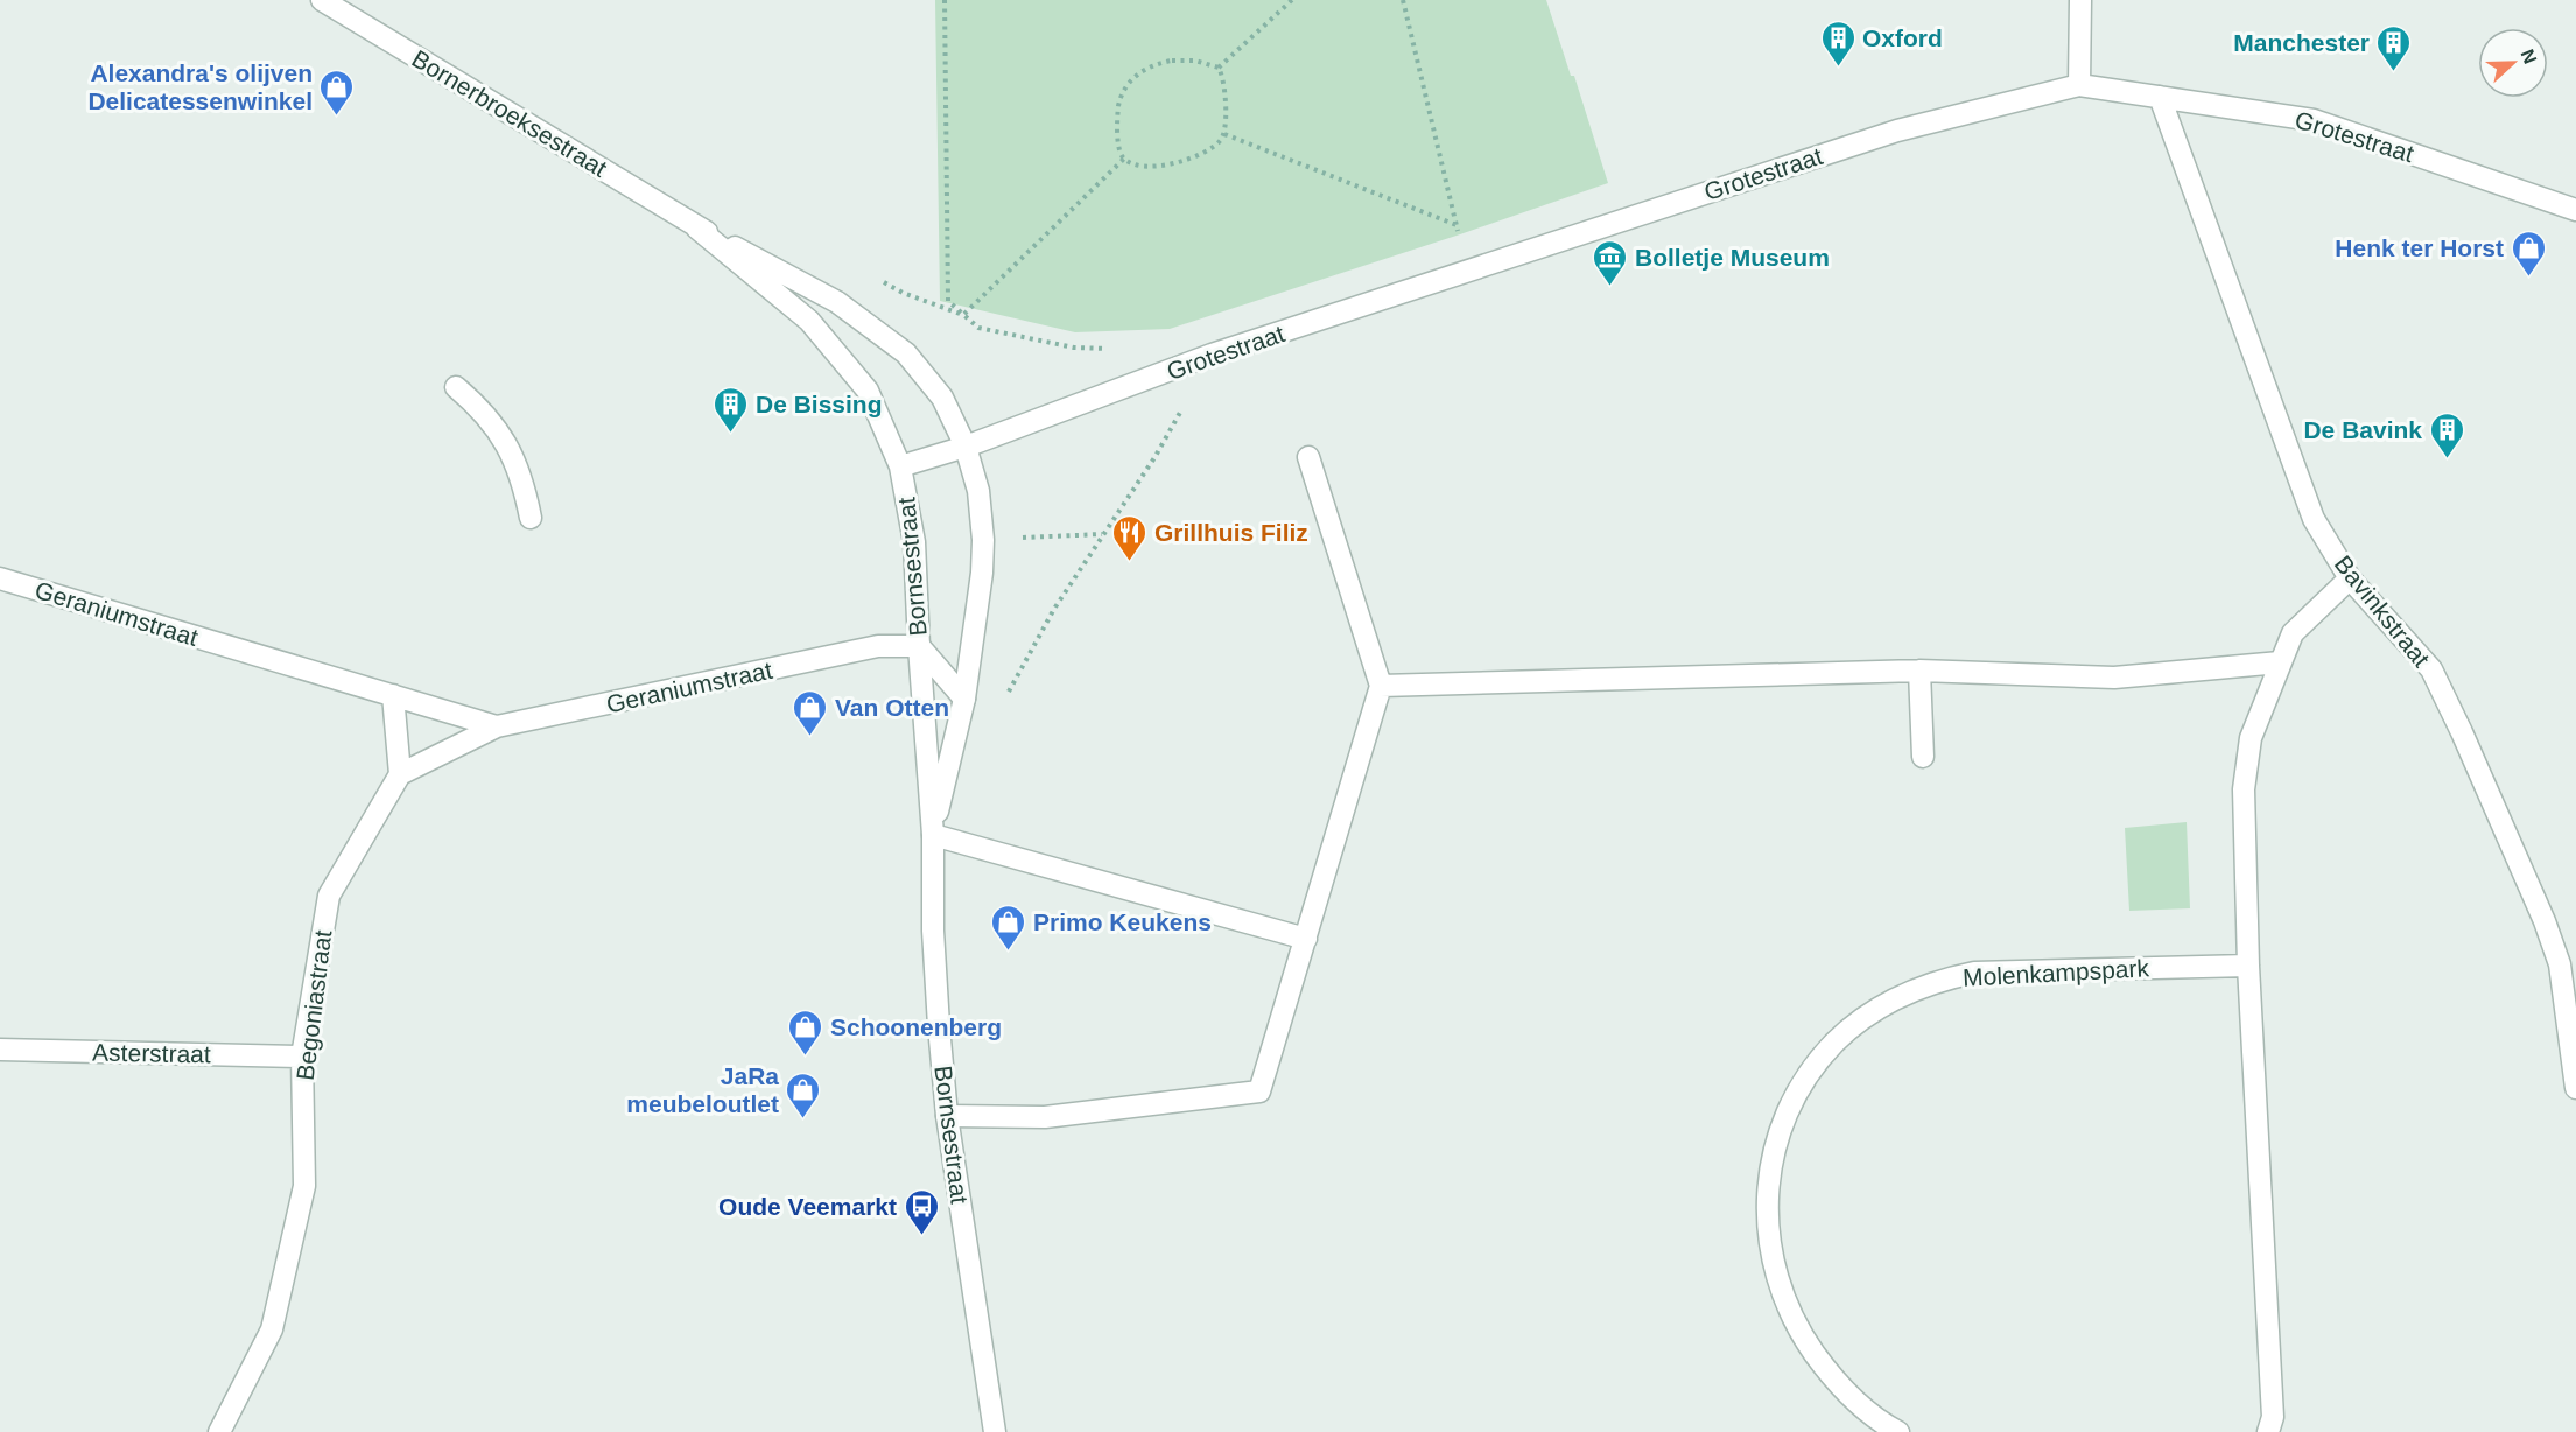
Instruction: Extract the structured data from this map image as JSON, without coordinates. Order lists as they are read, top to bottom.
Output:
{
  "streets": {
    "street": [
      "Bornerbroeksestraat",
      "Grotestraat",
      "Bornsestraat",
      "Bavinkstraat",
      "Geraniumstraat",
      "Molenkampspark",
      "Begoniastraat",
      "Asterstraat"
    ]
  },
  "crossings": [
    ["Bornerbroeksestraat", "Grotestraat"],
    ["Bornerbroeksestraat", "Bornsestraat"],
    ["Grotestraat", "Bornsestraat"],
    ["Grotestraat", "Bavinkstraat"],
    ["Bornsestraat", "Geraniumstraat"],
    ["Begoniastraat", "Asterstraat"]
  ],
  "places": {
    "building": [
      "Oxford",
      "Manchester",
      "De Bissing",
      "De Bavink"
    ],
    "shop": [
      "Alexandra's olijven Delicatessenwinkel",
      "Henk ter Horst",
      "Van Otten",
      "Primo Keukens",
      "Schoonenberg",
      "JaRa meubeloutlet"
    ],
    "museum": ["Bolletje Museum"],
    "restaurant": ["Grillhuis Filiz"],
    "bus stop": ["Oude Veemarkt"]
  },
  "north": "right"
}
